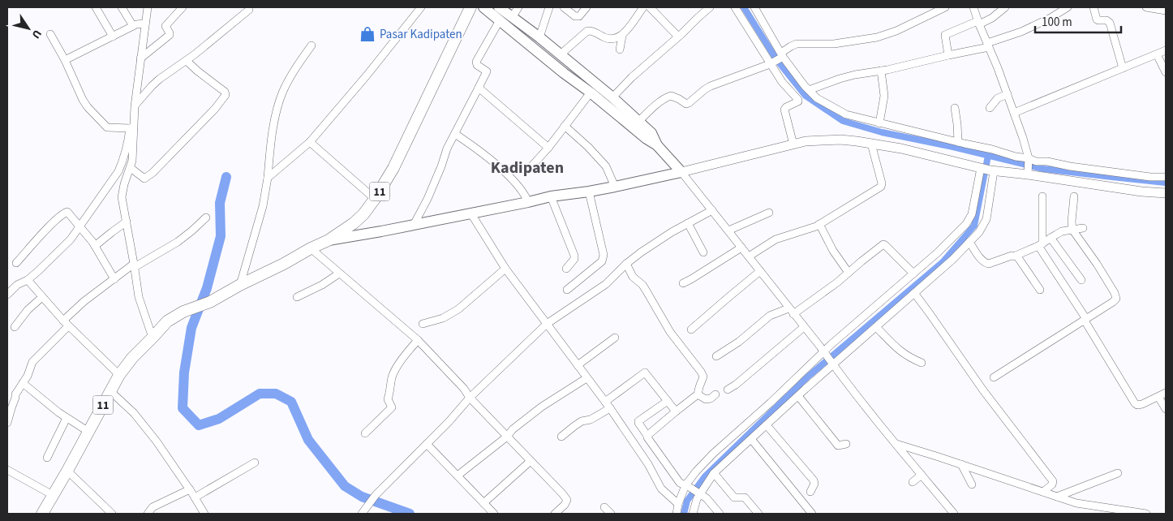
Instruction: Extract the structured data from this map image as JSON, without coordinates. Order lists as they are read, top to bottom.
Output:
{
  "streets": {
    "highway": ["11"]
  },
  "districts": ["Kadipaten"],
  "places": {
    "shop": ["Pasar Kadipaten"]
  },
  "scale_bar": "100 m",
  "north": "bottom right"
}
